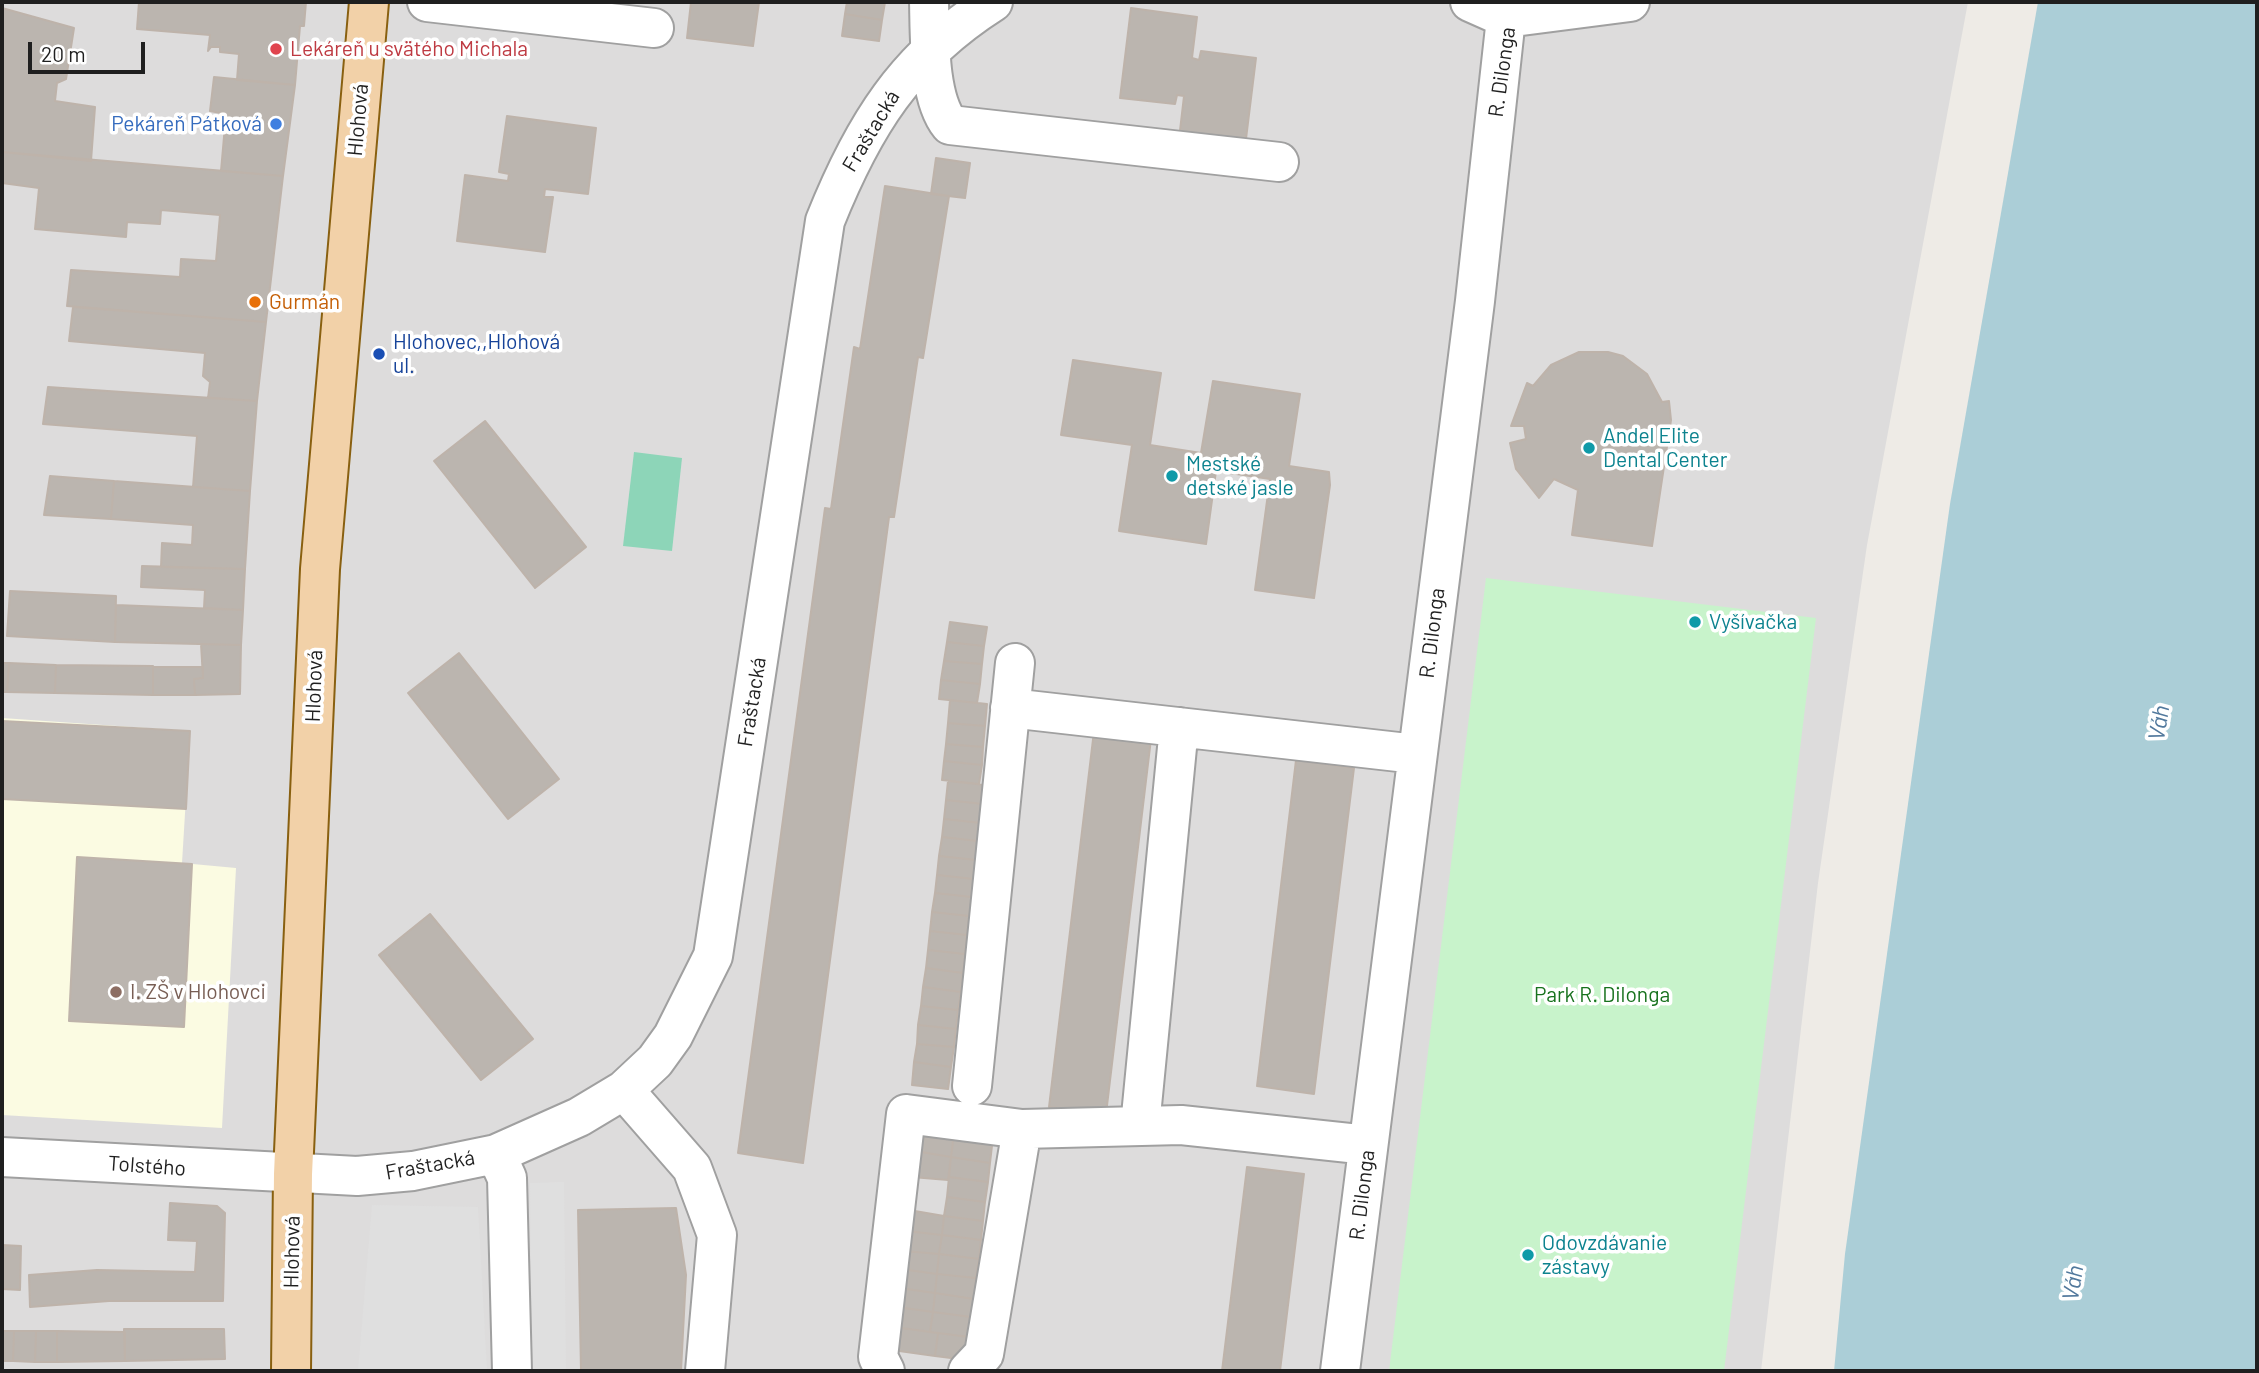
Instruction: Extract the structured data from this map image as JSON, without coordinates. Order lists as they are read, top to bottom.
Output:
{
  "streets": {
    "main road": ["Hlohová"],
    "street": ["R. Dilonga", "Fraštacká", "Tolstého"]
  },
  "crossings": [
    ["Hlohová", "Fraštacká"],
    ["Hlohová", "Tolstého"],
    ["Fraštacká", "Tolstého"]
  ],
  "water": ["Váh"],
  "parks": ["Park R. Dilonga"],
  "places": [
    "Lekáreň u svätého Michala",
    "Pekáreň Pátková",
    "Gurmán",
    "Hlohovec,,Hlohová ul.",
    "Andel Elite Dental Center",
    "Mestské detské jasle",
    "Vyšívačka",
    "I. ZŠ v Hlohovci",
    "Odovzdávanie zástavy"
  ],
  "scale_bar": "20 m"
}
